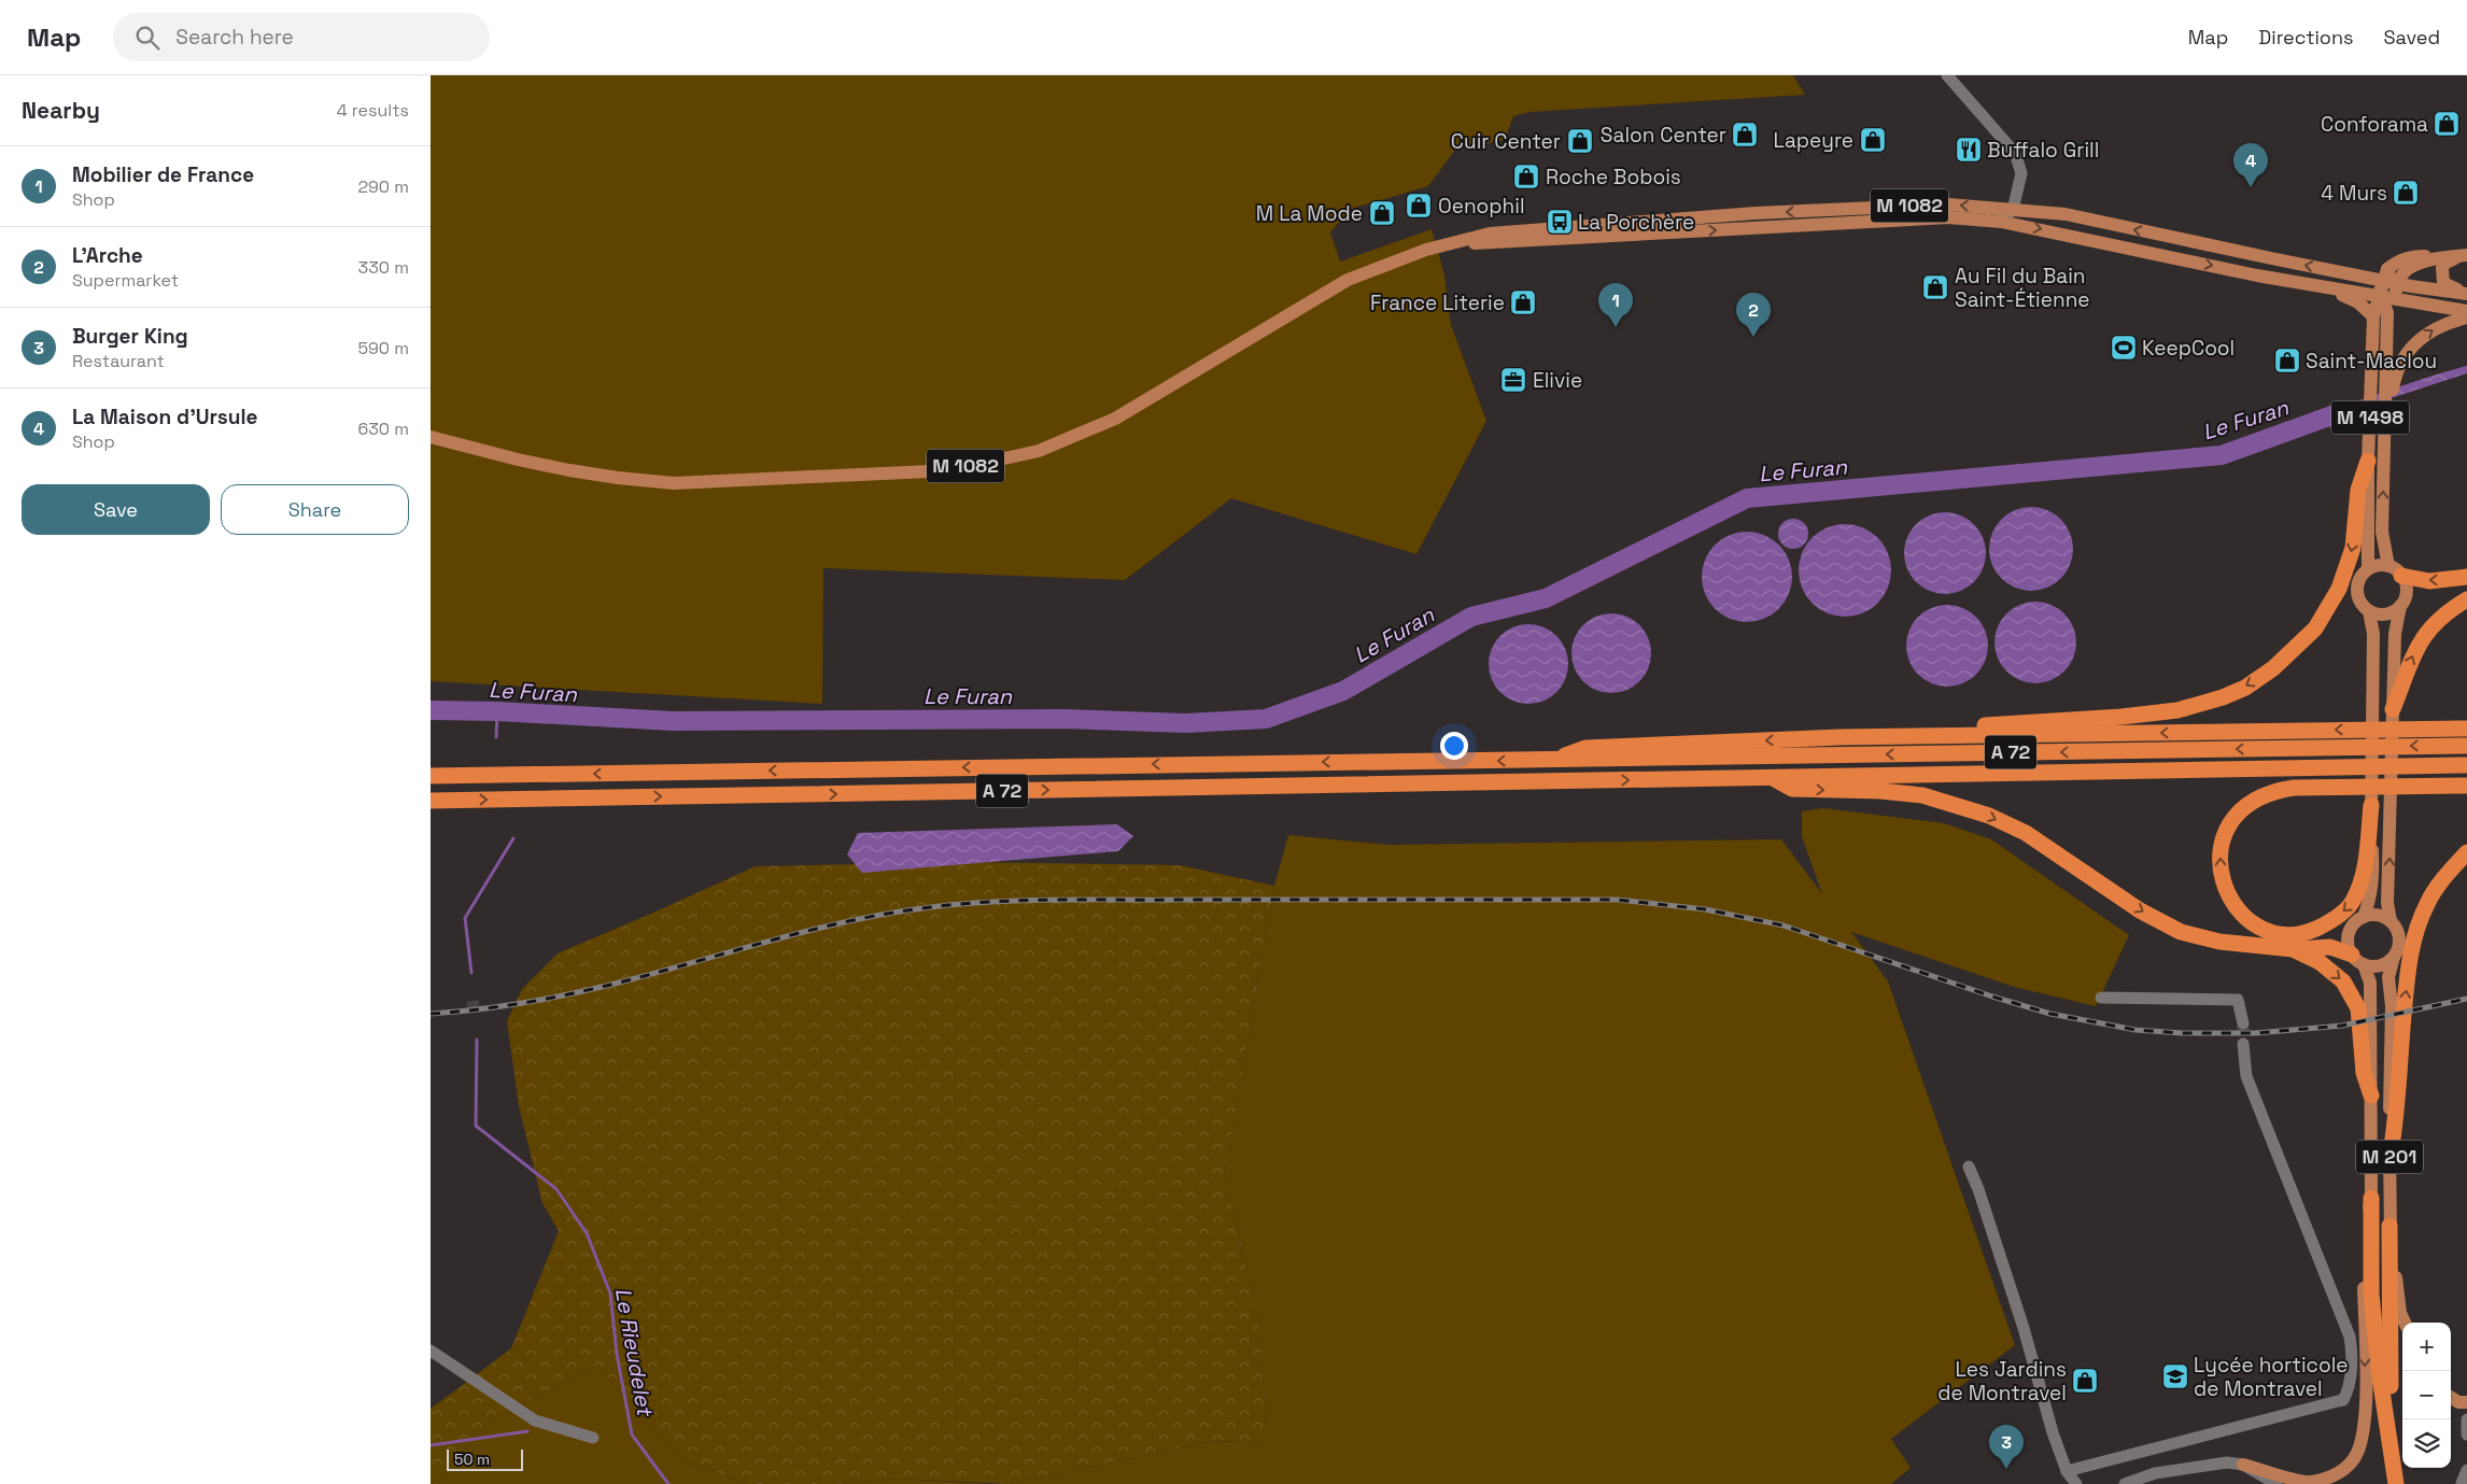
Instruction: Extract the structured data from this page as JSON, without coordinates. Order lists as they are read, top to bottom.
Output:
{
  "streets": {
    "highway": ["A 72", "M 201"],
    "main road": ["M 1082", "M 1498"]
  },
  "crossings": [
    ["M 1082", "M 1498"]
  ],
  "water": ["Le Furan", "Le Rieudelet"],
  "places": {
    "shop": [
      "Conforama",
      "Salon Center",
      "Lapeyre",
      "Cuir Center",
      "Roche Bobois",
      "4 Murs",
      "Oenophil",
      "M La Mode",
      "Au Fil du Bain Saint-Étienne",
      "France Literie",
      "Saint-Maclou",
      "Les Jardins de Montravel"
    ],
    "restaurant": ["Buffalo Grill"],
    "bus stop": ["La Porchère"],
    "sports": ["KeepCool"],
    "office": ["Elivie"],
    "school or university": ["Lycée horticole de Montravel"]
  },
  "scale_bar": "50 m",
  "page": {
    "header": "Map",
    "search": "Search here",
    "nav": ["Map", "Directions", "Saved"],
    "heading": ["Nearby", "4 results"],
    "pins": [
      "4",
      "1",
      "2",
      "3"
    ],
    "list": [
      {
        "mark": "1",
        "name": "Mobilier de France",
        "note": "Shop",
        "value": "290 m"
      },
      {
        "mark": "2",
        "name": "L'Arche",
        "note": "Supermarket",
        "value": "330 m"
      },
      {
        "mark": "3",
        "name": "Burger King",
        "note": "Restaurant",
        "value": "590 m"
      },
      {
        "mark": "4",
        "name": "La Maison d'Ursule",
        "note": "Shop",
        "value": "630 m"
      }
    ],
    "buttons": ["Save", "Share"],
    "map_buttons": ["+", "−"],
    "scale": "50 m"
  }
}
